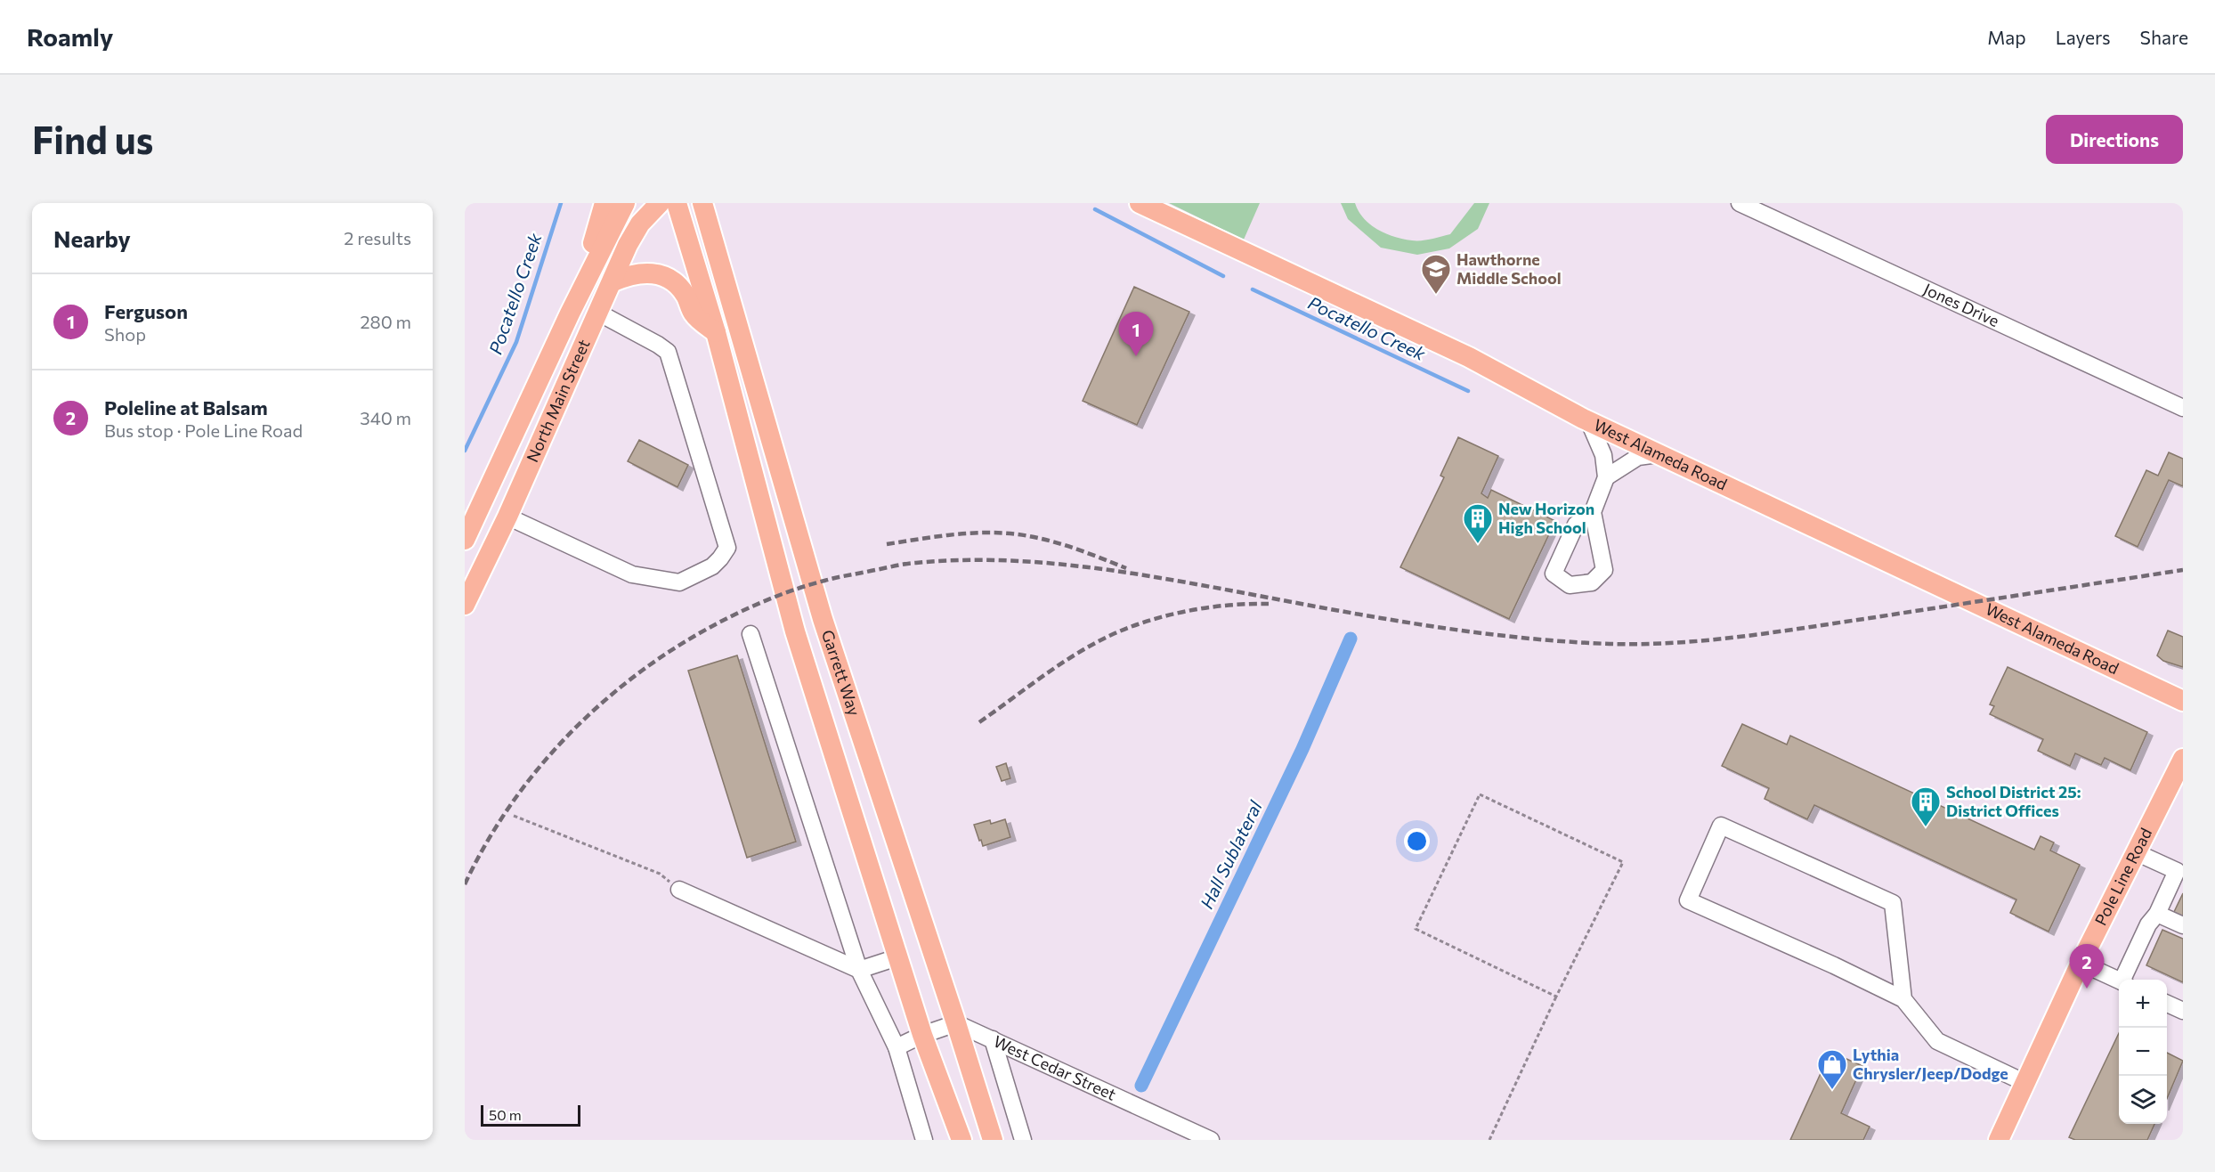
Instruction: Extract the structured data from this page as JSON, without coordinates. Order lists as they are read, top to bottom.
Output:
{
  "streets": {
    "main road": [
      "North Main Street",
      "West Alameda Road",
      "Garrett Way",
      "Pole Line Road"
    ],
    "street": ["Jones Drive", "West Cedar Street"]
  },
  "crossings": [
    ["Garrett Way", "West Cedar Street"]
  ],
  "water": ["Pocatello Creek", "Hall Sublateral"],
  "places": {
    "school or university": ["Hawthorne Middle School"],
    "building": ["New Horizon High School", "School District 25: District Offices"],
    "shop": ["Lythia Chrysler/Jeep/Dodge"]
  },
  "scale_bar": "50 m",
  "page": {
    "header": "Roamly",
    "nav": ["Map", "Layers", "Share"],
    "buttons": "Directions",
    "title": "Find us",
    "heading": ["Nearby", "2 results"],
    "list": [
      {
        "mark": "1",
        "name": "Ferguson",
        "note": "Shop",
        "value": "280 m"
      },
      {
        "mark": "2",
        "name": "Poleline at Balsam",
        "note": "Bus stop · Pole Line Road",
        "value": "340 m"
      }
    ],
    "pins": ["1", "2"],
    "map_buttons": ["+", "−"],
    "scale": "50 m"
  }
}
